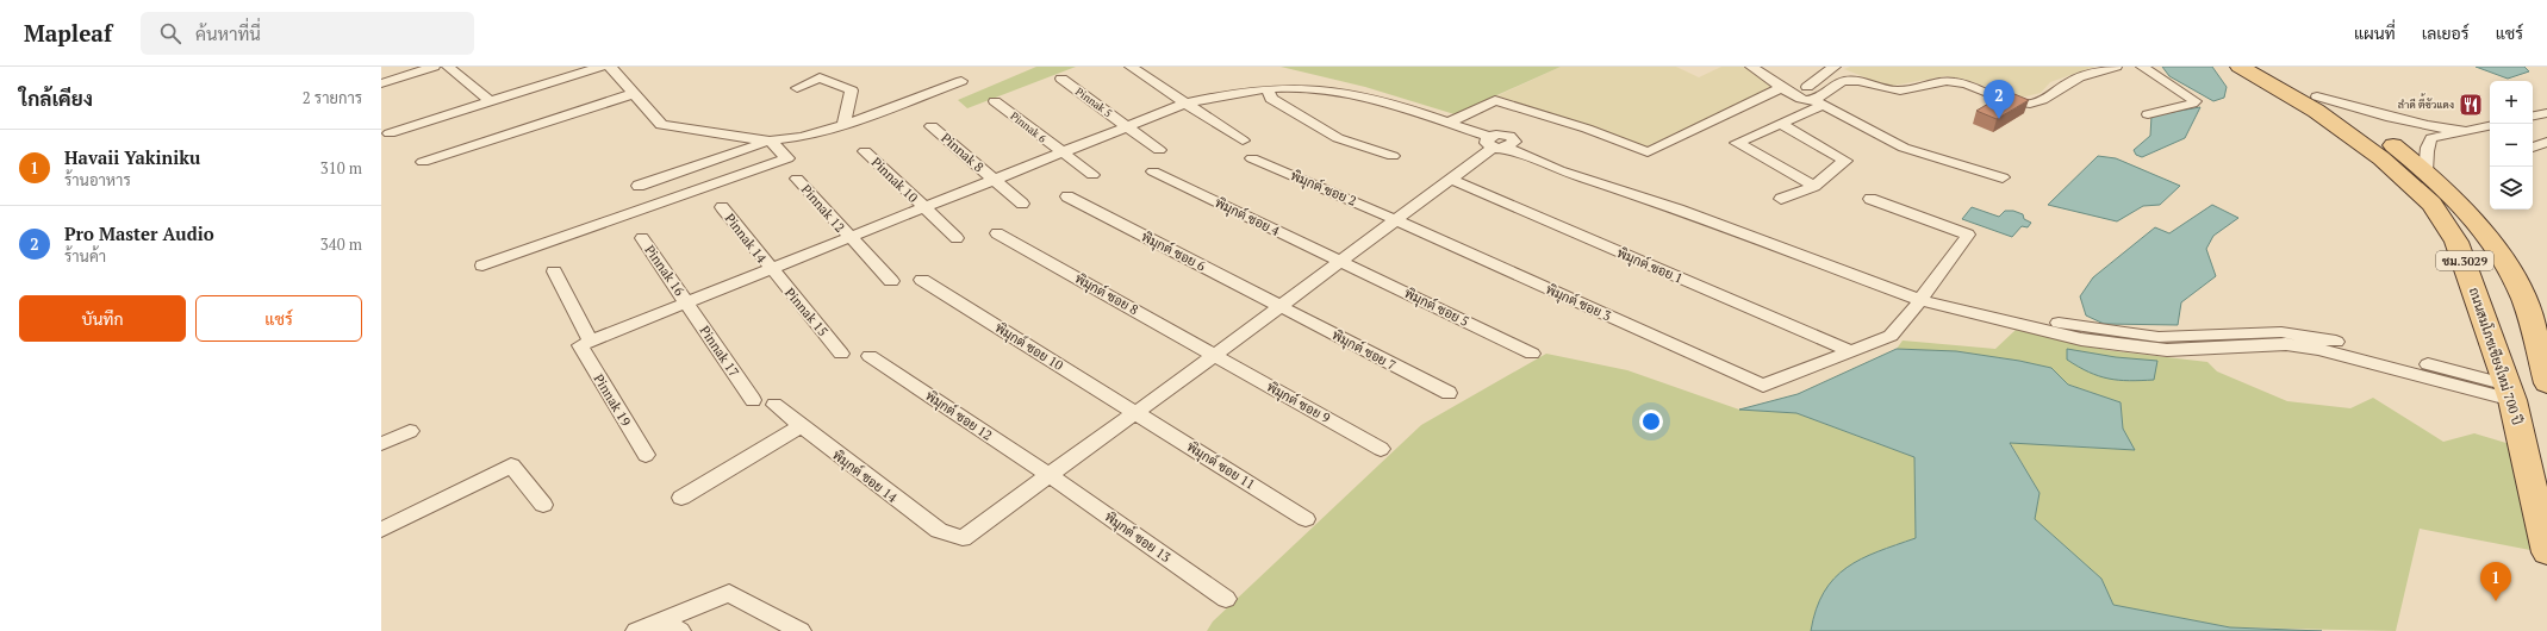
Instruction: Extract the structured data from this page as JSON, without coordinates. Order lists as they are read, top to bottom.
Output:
{
  "streets": {
    "main road": ["ชม.3029", "ถนนสมโภชเชียงใหม่ 700 ปี"],
    "street": [
      "Pinnak 5",
      "Pinnak 6",
      "Pinnak 8",
      "Pinnak 10",
      "พิมุกต์ ซอย 2",
      "Pinnak 12",
      "พิมุกต์ ซอย 4",
      "Pinnak 14",
      "พิมุกต์ ซอย 6",
      "พิมุกต์ ซอย 1",
      "Pinnak 16",
      "พิมุกต์ ซอย 8",
      "พิมุกต์ ซอย 3",
      "พิมุกต์ ซอย 5",
      "Pinnak 15",
      "พิมุกต์ ซอย 10",
      "พิมุกต์ ซอย 7",
      "Pinnak 17",
      "Pinnak 19",
      "พิมุกต์ ซอย 9",
      "พิมุกต์ ซอย 12",
      "พิมุกต์ ซอย 11",
      "พิมุกต์ ซอย 14",
      "พิมุกต์ ซอย 13"
    ]
  },
  "crossings": [
    ["พิมุกต์ ซอย 2", "พิมุกต์ ซอย 3"],
    ["พิมุกต์ ซอย 4", "พิมุกต์ ซอย 5"],
    ["Pinnak 14", "Pinnak 15"],
    ["พิมุกต์ ซอย 6", "พิมุกต์ ซอย 7"],
    ["พิมุกต์ ซอย 1", "พิมุกต์ ซอย 3"],
    ["Pinnak 16", "Pinnak 17"],
    ["พิมุกต์ ซอย 8", "พิมุกต์ ซอย 9"],
    ["พิมุกต์ ซอย 10", "พิมุกต์ ซอย 11"],
    ["พิมุกต์ ซอย 12", "พิมุกต์ ซอย 14"],
    ["พิมุกต์ ซอย 12", "พิมุกต์ ซอย 13"],
    ["พิมุกต์ ซอย 14", "พิมุกต์ ซอย 13"]
  ],
  "places": {
    "restaurant": ["ลำดี ตี้ขัวแดง"]
  },
  "page": {
    "header": "Mapleaf",
    "search": "ค้นหาที่นี่",
    "nav": ["แผนที่", "เลเยอร์", "แชร์"],
    "heading": ["ใกล้เคียง", "2 รายการ"],
    "pins": ["2", "1"],
    "map_buttons": ["+", "−"],
    "list": [
      {
        "mark": "1",
        "name": "Havaii Yakiniku",
        "note": "ร้านอาหาร",
        "value": "310 m"
      },
      {
        "mark": "2",
        "name": "Pro Master Audio",
        "note": "ร้านค้า",
        "value": "340 m"
      }
    ],
    "buttons": ["บันทึก", "แชร์"]
  }
}
